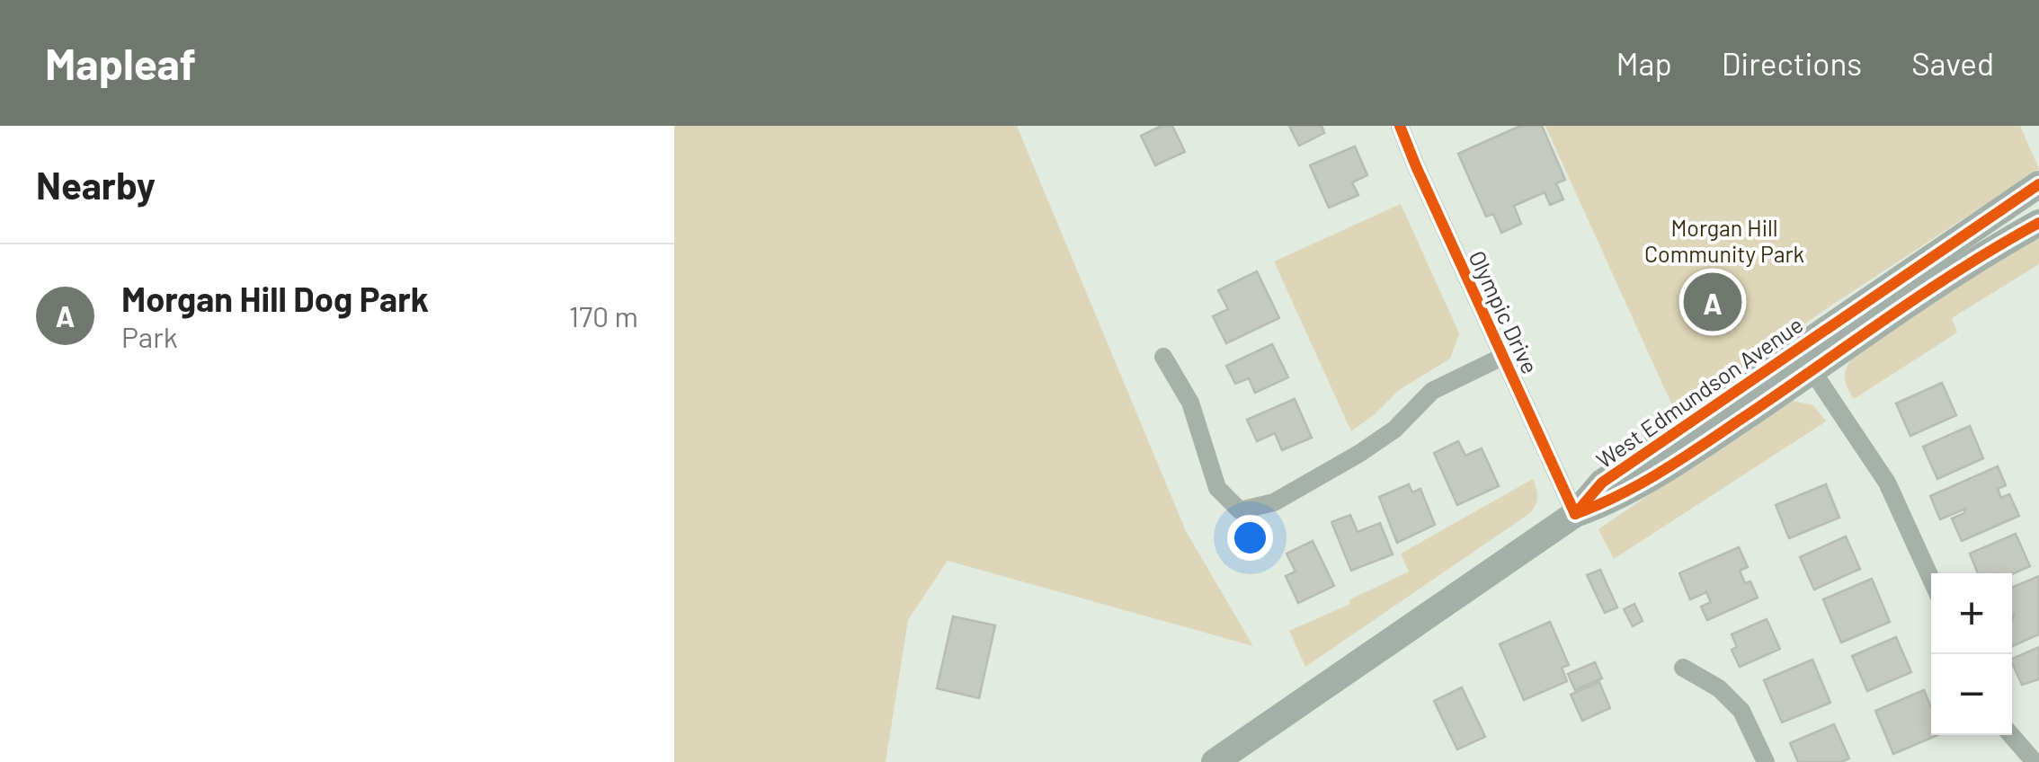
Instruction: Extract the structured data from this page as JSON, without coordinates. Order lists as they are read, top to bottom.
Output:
{
  "streets": {
    "street": ["Olympic Drive", "West Edmundson Avenue"]
  },
  "crossings": [
    ["Olympic Drive", "West Edmundson Avenue"]
  ],
  "parks": ["Morgan Hill Community Park"],
  "page": {
    "header": "Mapleaf",
    "nav": ["Map", "Directions", "Saved"],
    "heading": "Nearby",
    "list": [
      {
        "mark": "A",
        "name": "Morgan Hill Dog Park",
        "note": "Park",
        "value": "170 m"
      }
    ],
    "pins": "A",
    "map_buttons": ["+", "−"]
  }
}
